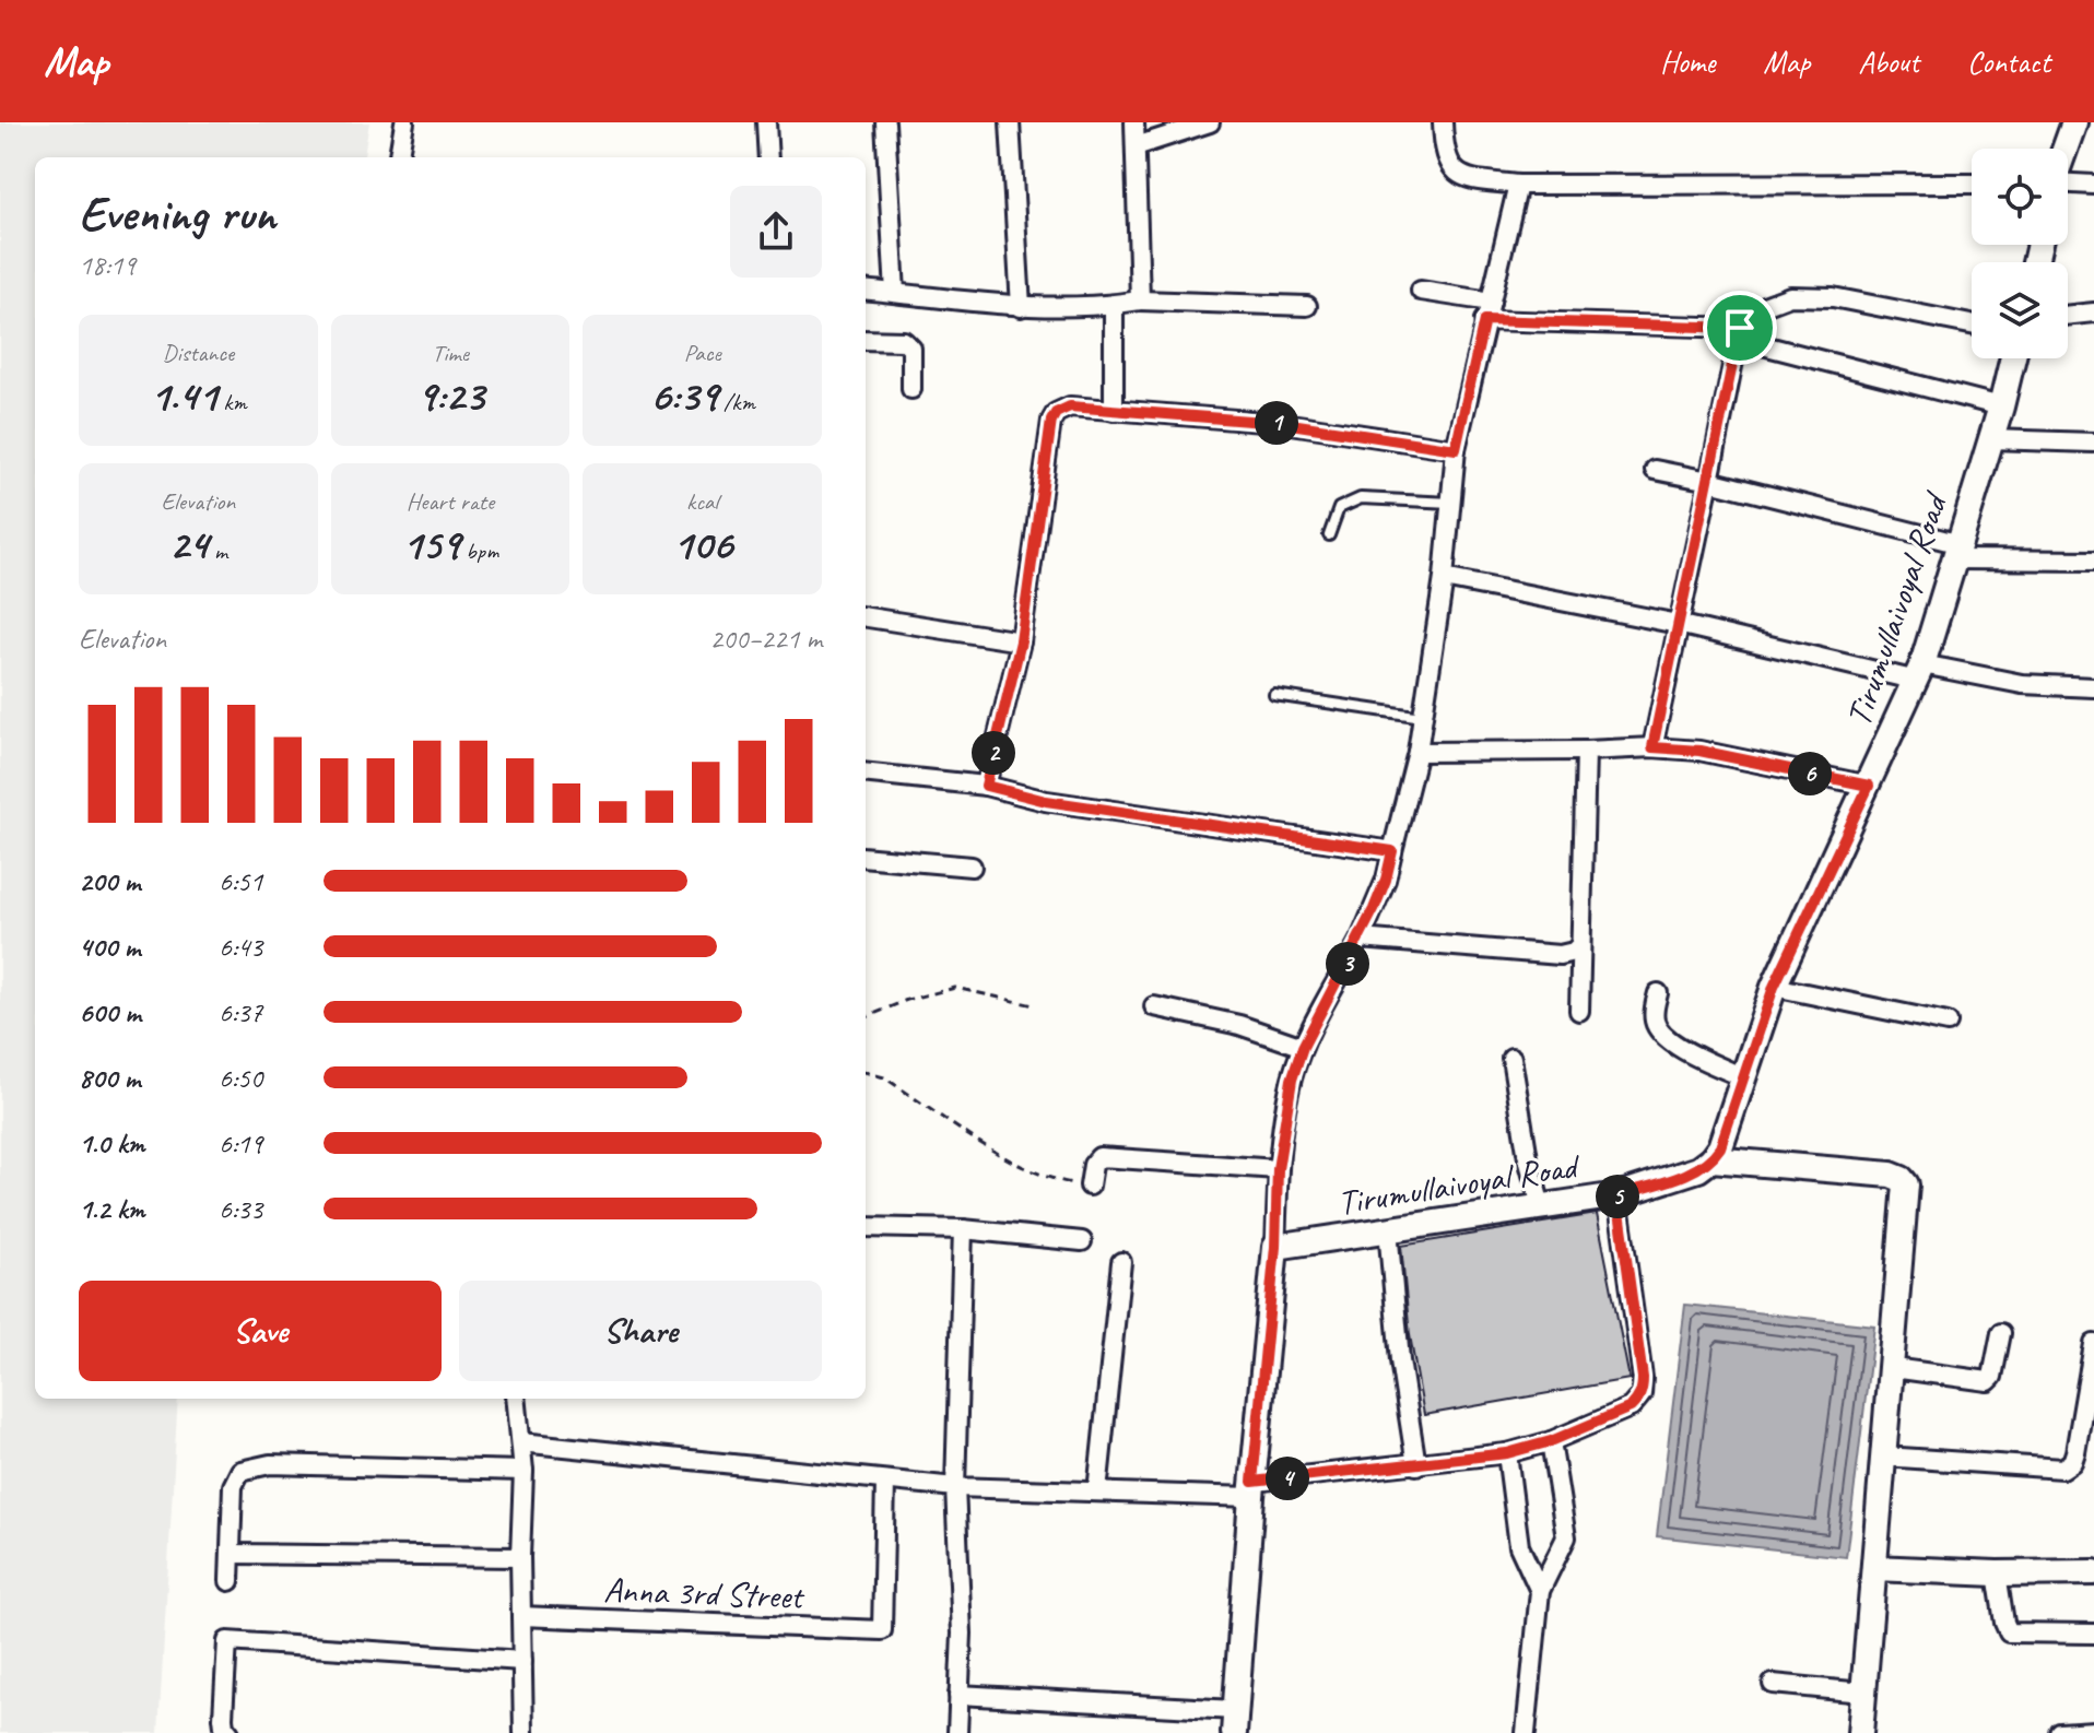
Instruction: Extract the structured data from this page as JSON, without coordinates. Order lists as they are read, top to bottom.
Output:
{
  "streets": {
    "street": ["Tirumullaivoyal Road", "Anna 3rd Street"]
  },
  "page": {
    "header": "Map",
    "nav": [
      "Home",
      "Map",
      "About",
      "Contact"
    ],
    "heading": ["Evening run", "18:19"],
    "stats": [
      ["Distance", "1.41 km"],
      ["Time", "9:23"],
      ["Pace", "6:39 /km"],
      ["Elevation", "24 m"],
      ["Heart rate", "159 bpm"],
      ["kcal", "106"]
    ],
    "pins": [
      "1",
      "2",
      "6",
      "3",
      "5",
      "4"
    ],
    "chart": ["Elevation", "200–221 m"],
    "list": [
      {
        "name": "200 m",
        "note": "6:51"
      },
      {
        "name": "400 m",
        "note": "6:43"
      },
      {
        "name": "600 m",
        "note": "6:37"
      },
      {
        "name": "800 m",
        "note": "6:50"
      },
      {
        "name": "1.0 km",
        "note": "6:19"
      },
      {
        "name": "1.2 km",
        "note": "6:33"
      }
    ],
    "buttons": ["Save", "Share"]
  }
}
